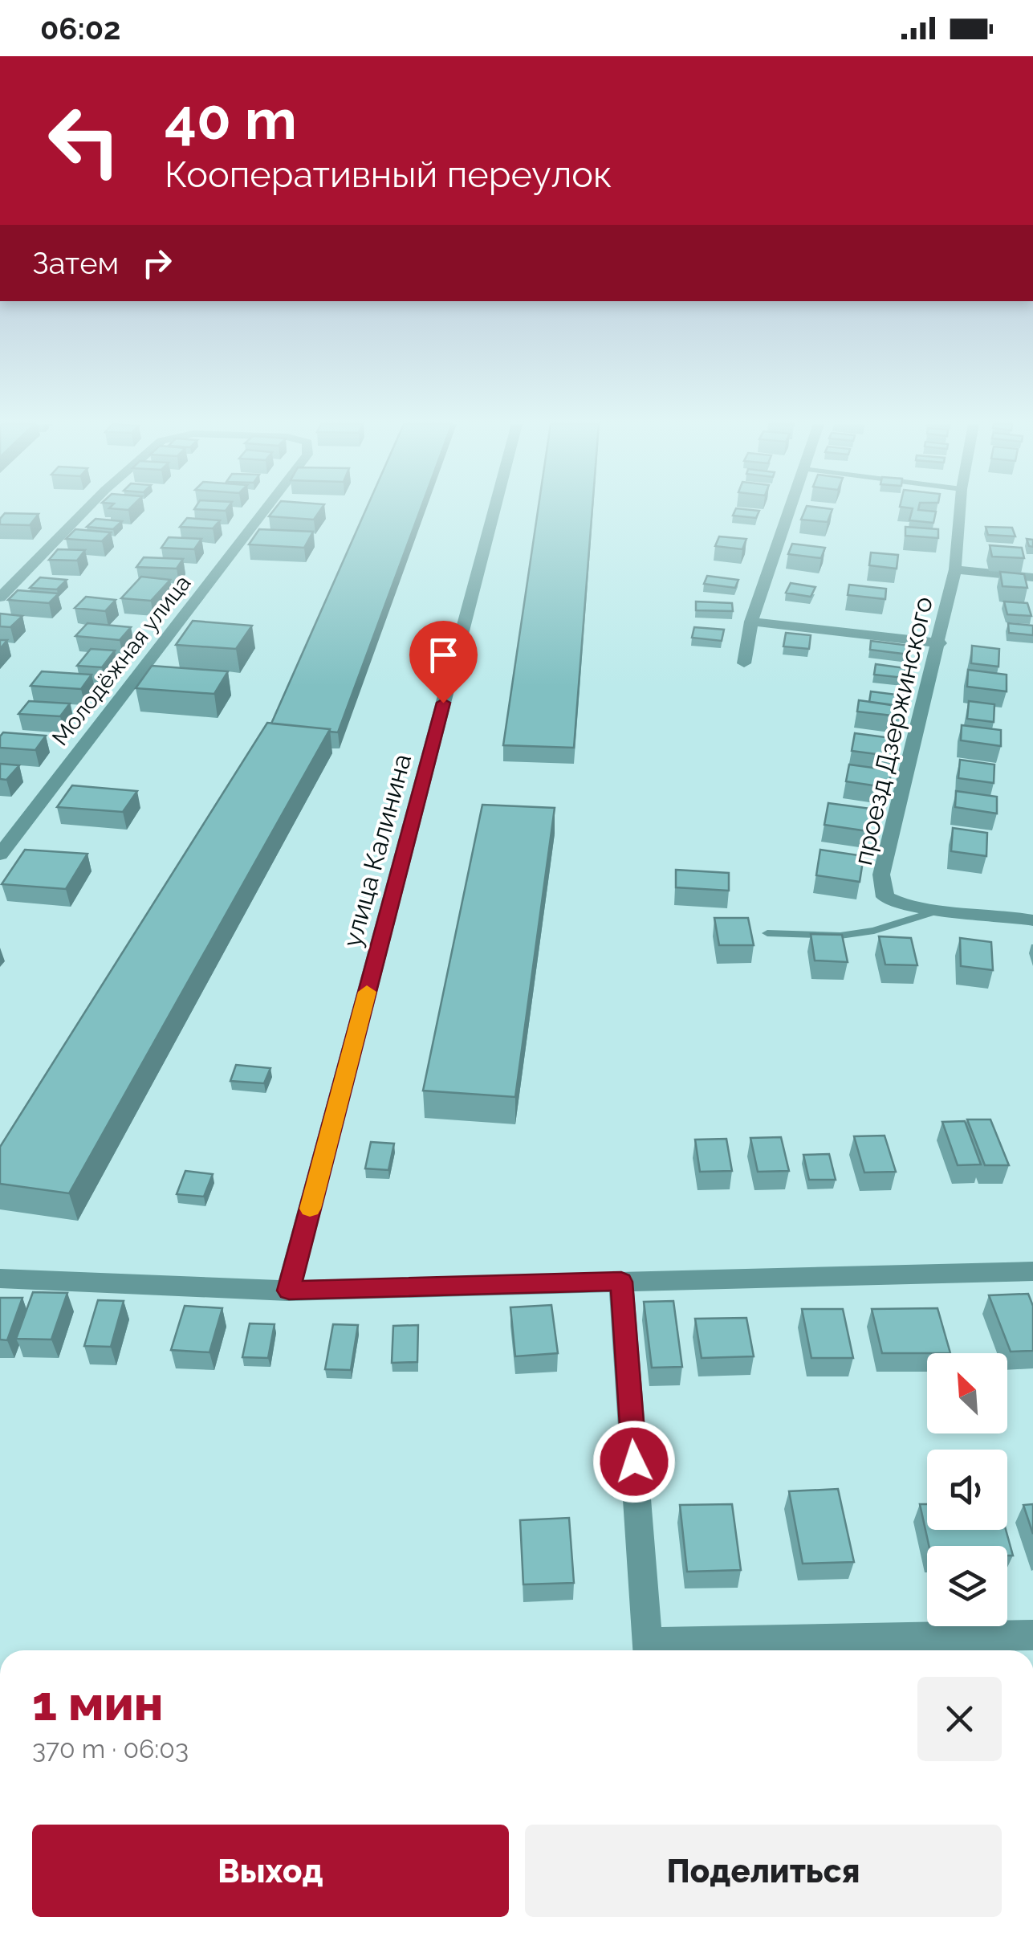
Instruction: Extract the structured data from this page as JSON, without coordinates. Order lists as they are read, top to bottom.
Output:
{
  "streets": {
    "street": ["Молодёжная улица", "проезд Дзержинского", "улица Калинина"]
  },
  "north": "top left",
  "page": {
    "status": "06:02",
    "turn": ["40 m", "Кооперативный переулок"],
    "then": "Затем",
    "heading": ["1 мин", "370 m · 06:03"],
    "buttons": ["Выход", "Поделиться"]
  }
}
